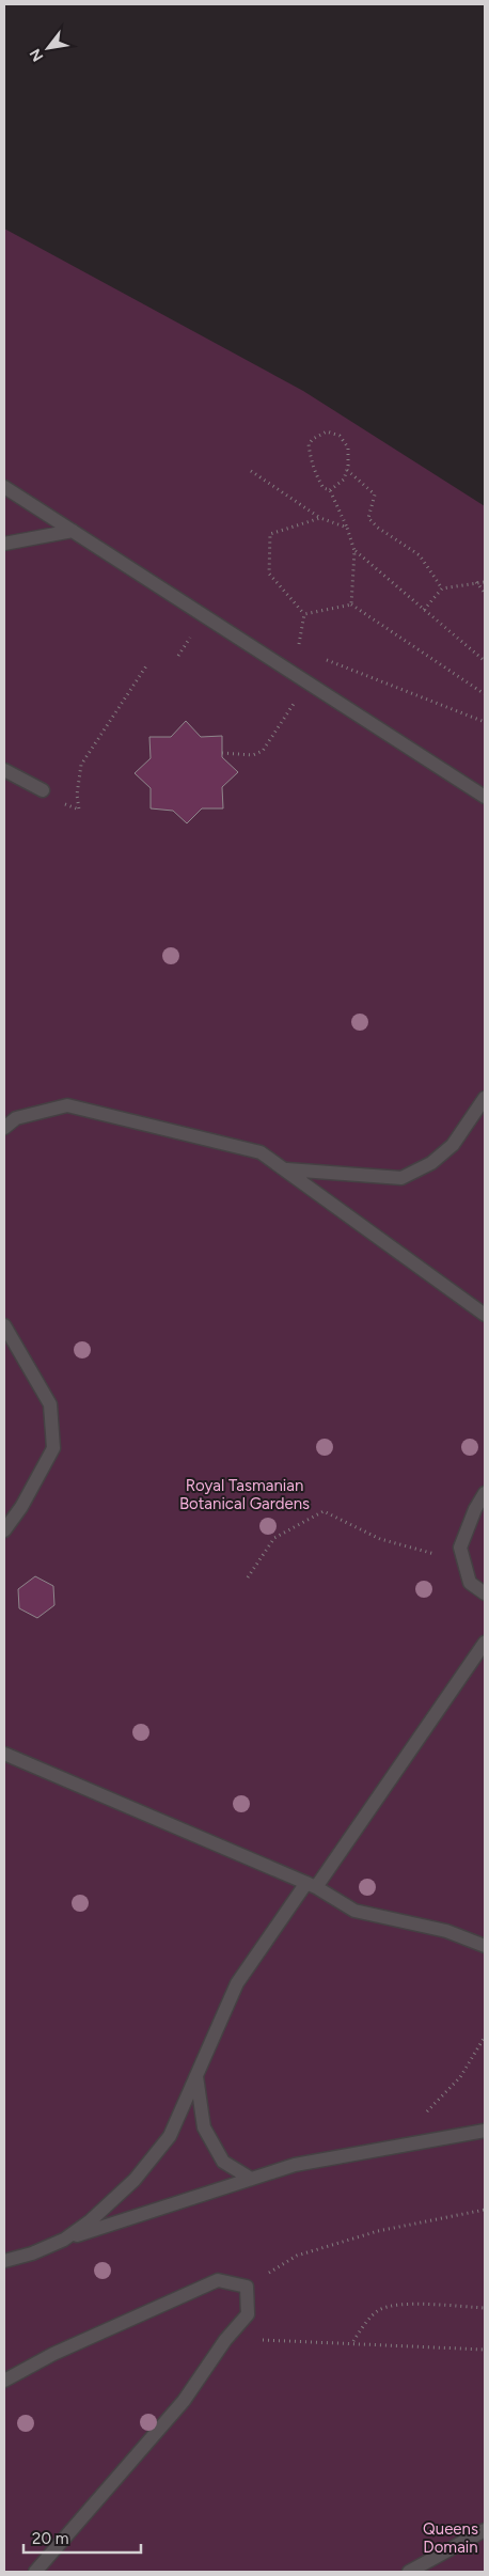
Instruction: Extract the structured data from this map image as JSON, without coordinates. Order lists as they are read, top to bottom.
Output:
{
  "parks": ["Royal Tasmanian Botanical Gardens", "Queens Domain"],
  "scale_bar": "20 m",
  "north": "bottom left"
}
